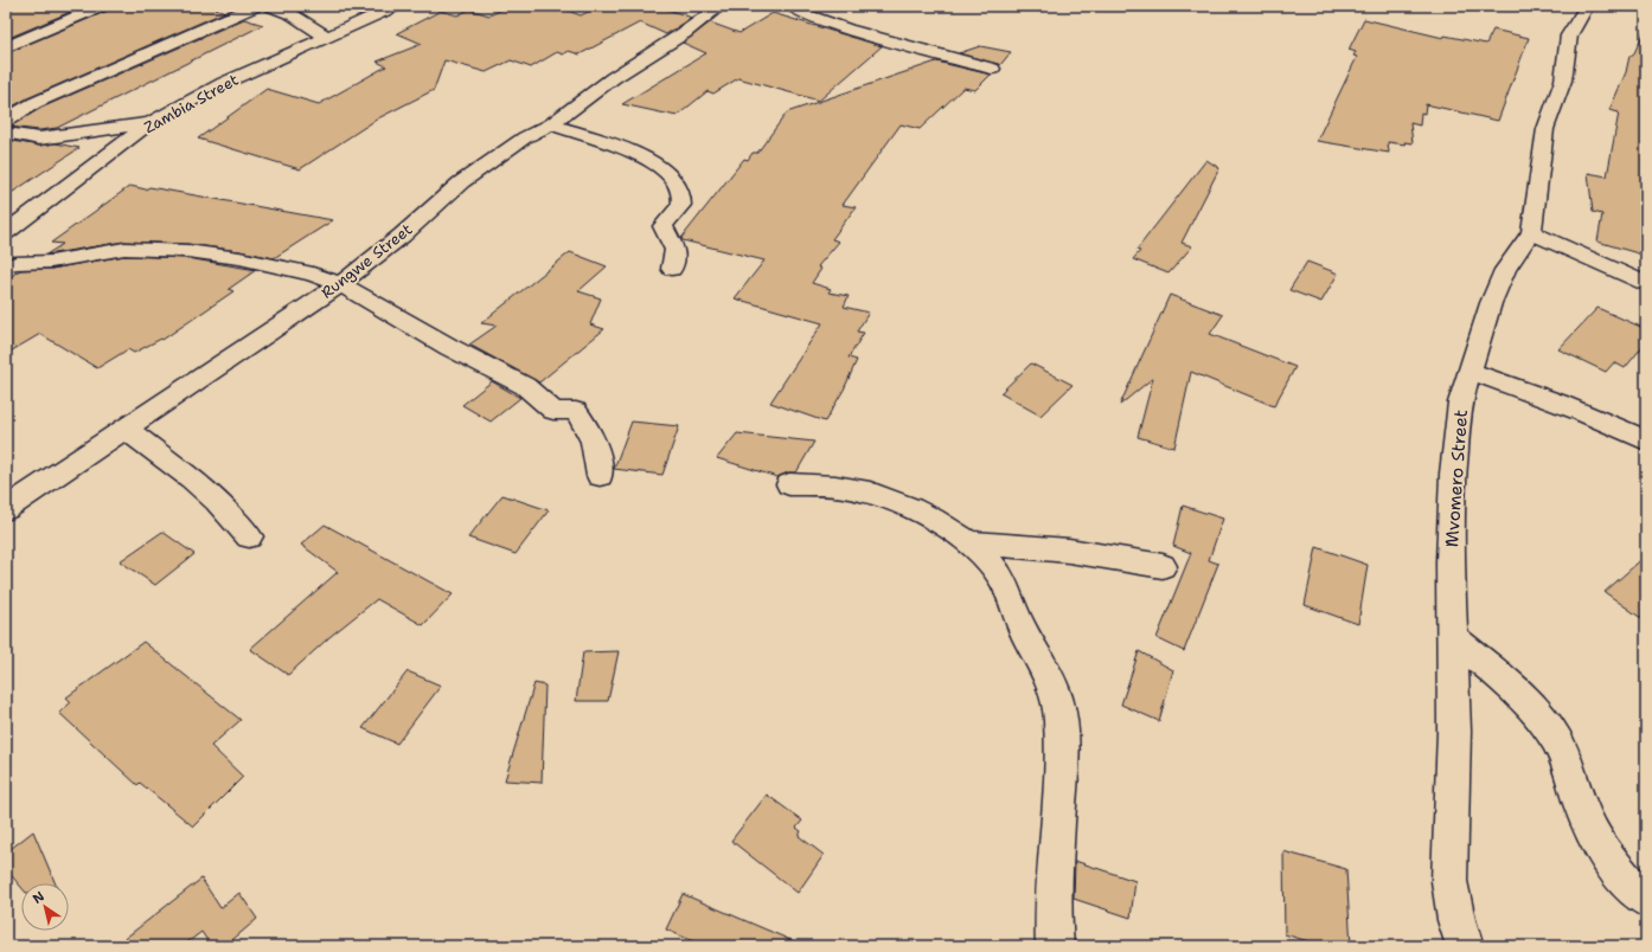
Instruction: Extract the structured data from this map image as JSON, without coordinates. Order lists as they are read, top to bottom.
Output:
{
  "streets": {
    "street": ["Zambia Street", "Rungwe Street", "Mvomero Street"]
  },
  "north": "top left"
}
